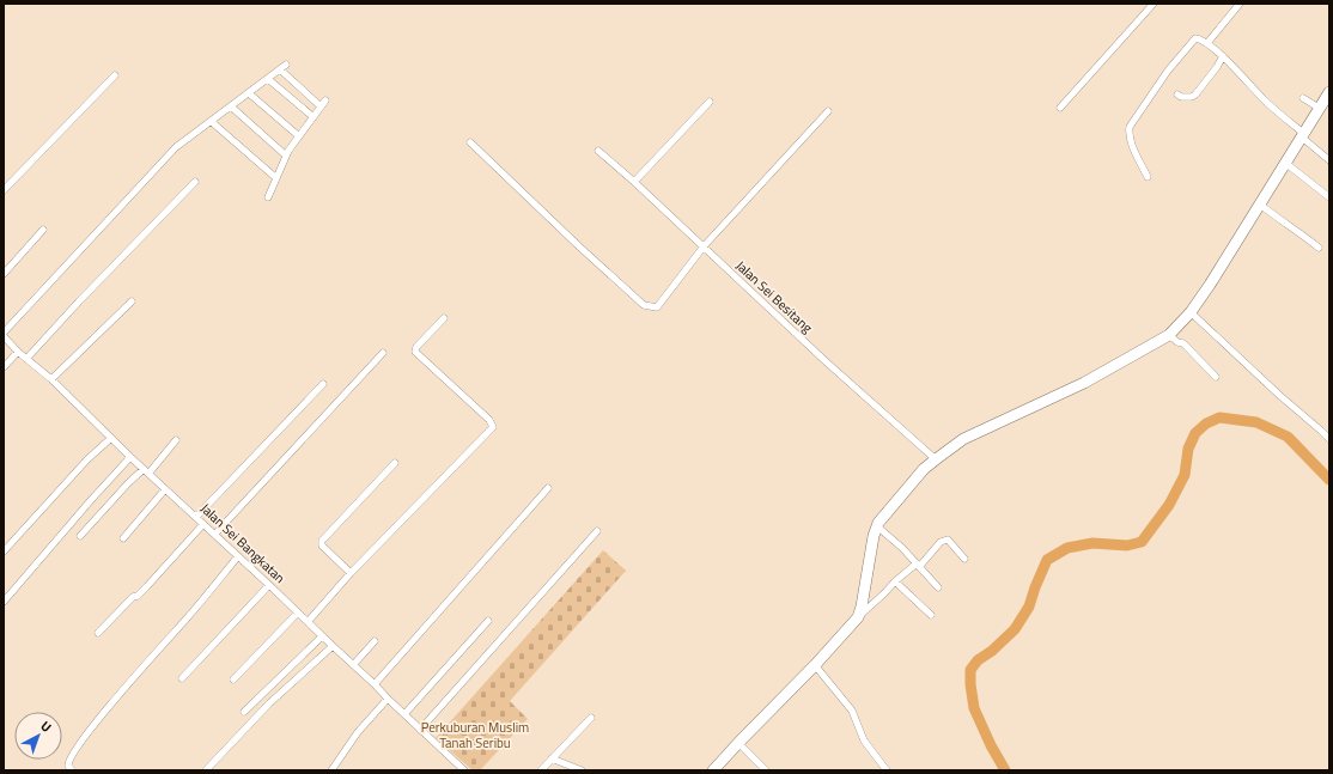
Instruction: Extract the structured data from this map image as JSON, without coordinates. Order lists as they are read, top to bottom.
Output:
{
  "streets": {
    "street": ["Jalan Sei Besitang", "Jalan Sei Bangkatan"]
  },
  "parks": ["Perkuburan Muslim Tanah Seribu"],
  "north": "top right"
}
